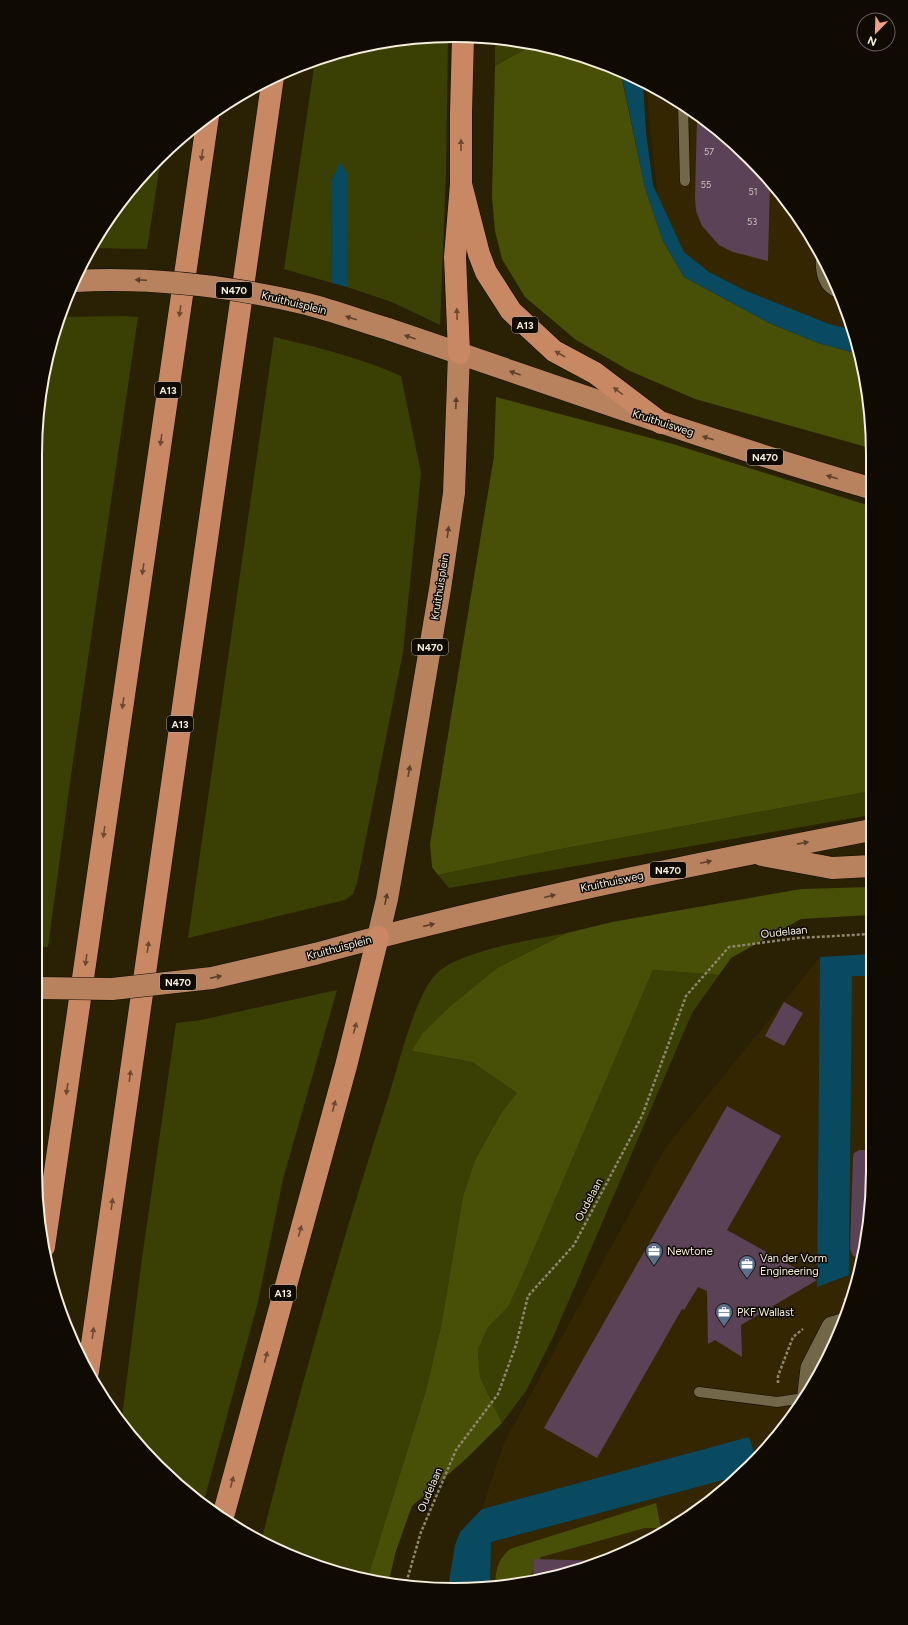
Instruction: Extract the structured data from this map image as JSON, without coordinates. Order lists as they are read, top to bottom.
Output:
{
  "streets": {
    "highway": [
      "N470",
      "Kruithuisplein",
      "A13",
      "Kruithuisweg"
    ],
    "path": ["Oudelaan"]
  },
  "crossings": [
    ["N470", "Kruithuisweg"],
    ["Kruithuisplein", "A13"],
    ["Kruithuisplein", "Kruithuisweg"],
    ["A13", "Kruithuisweg"]
  ],
  "places": {
    "office": ["Newtone", "Van der Vorm Engineering", "PKF Wallast"]
  },
  "house_numbers": [
    "57",
    "55",
    "51",
    "53"
  ],
  "north": "bottom left"
}
